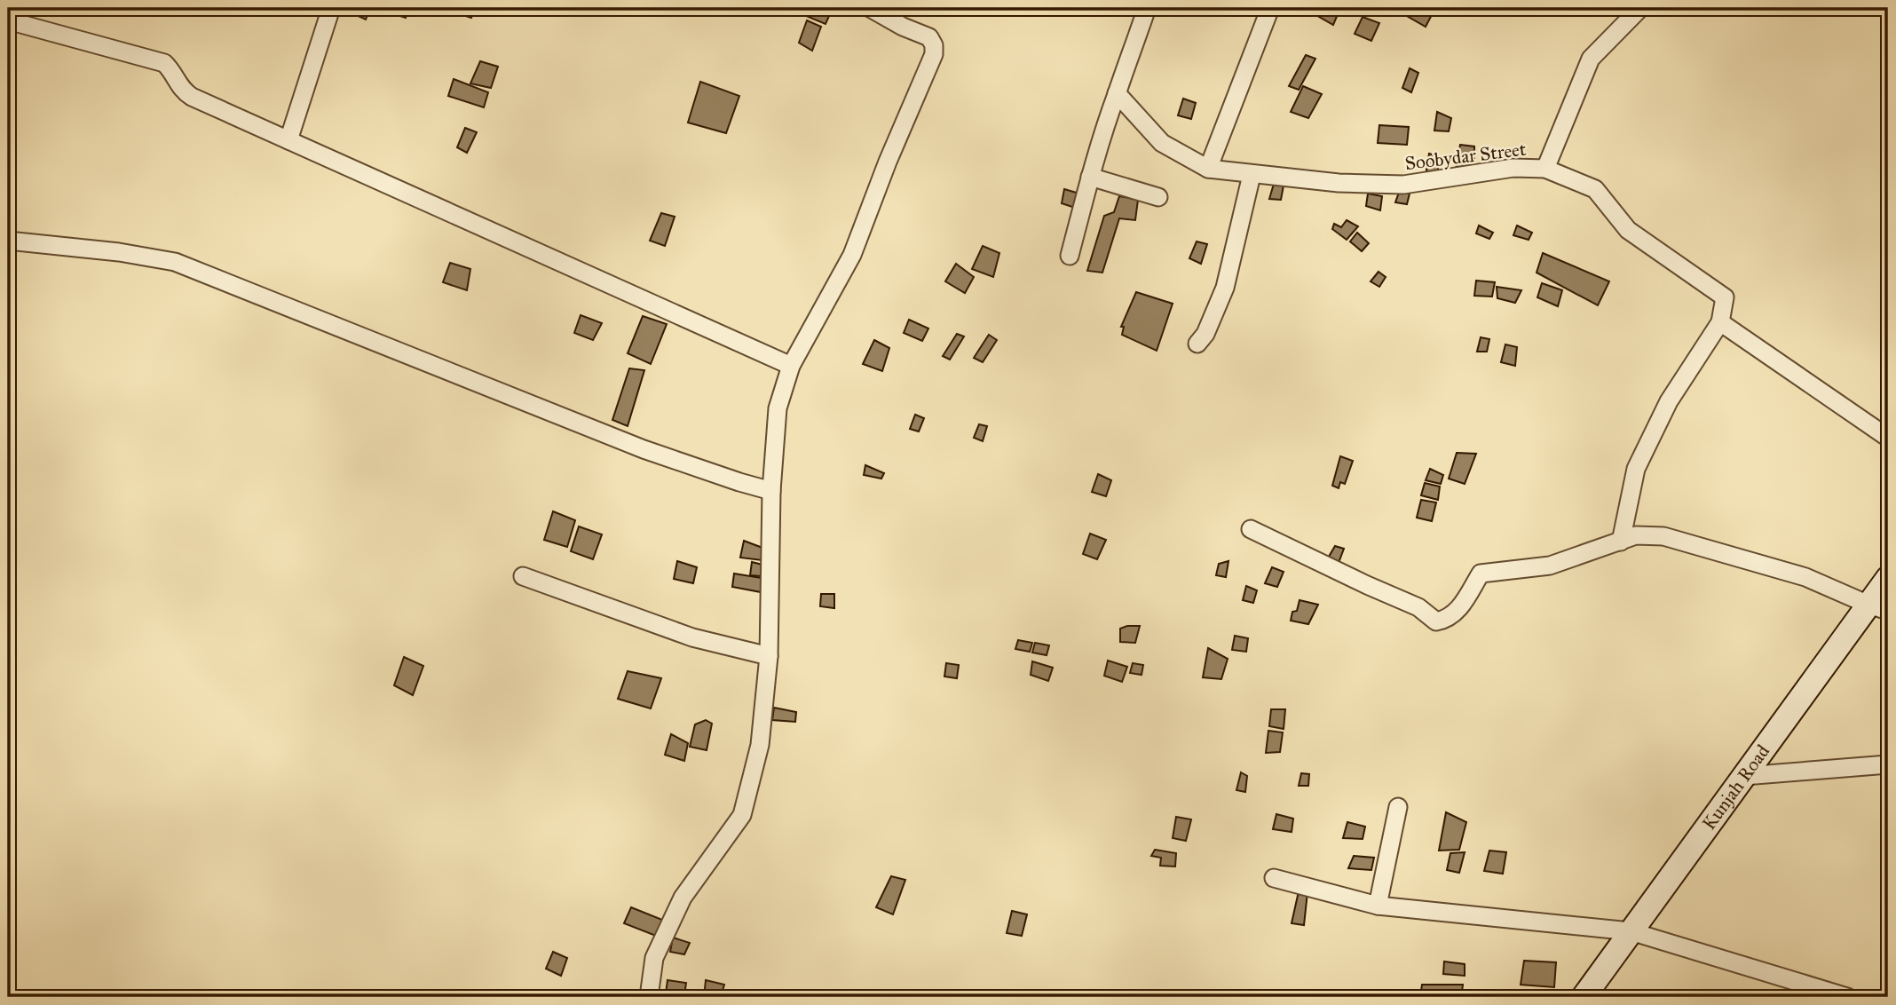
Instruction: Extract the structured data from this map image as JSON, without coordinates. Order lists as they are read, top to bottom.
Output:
{
  "streets": {
    "street": ["Soobydar Street", "Kunjah Road"]
  }
}
